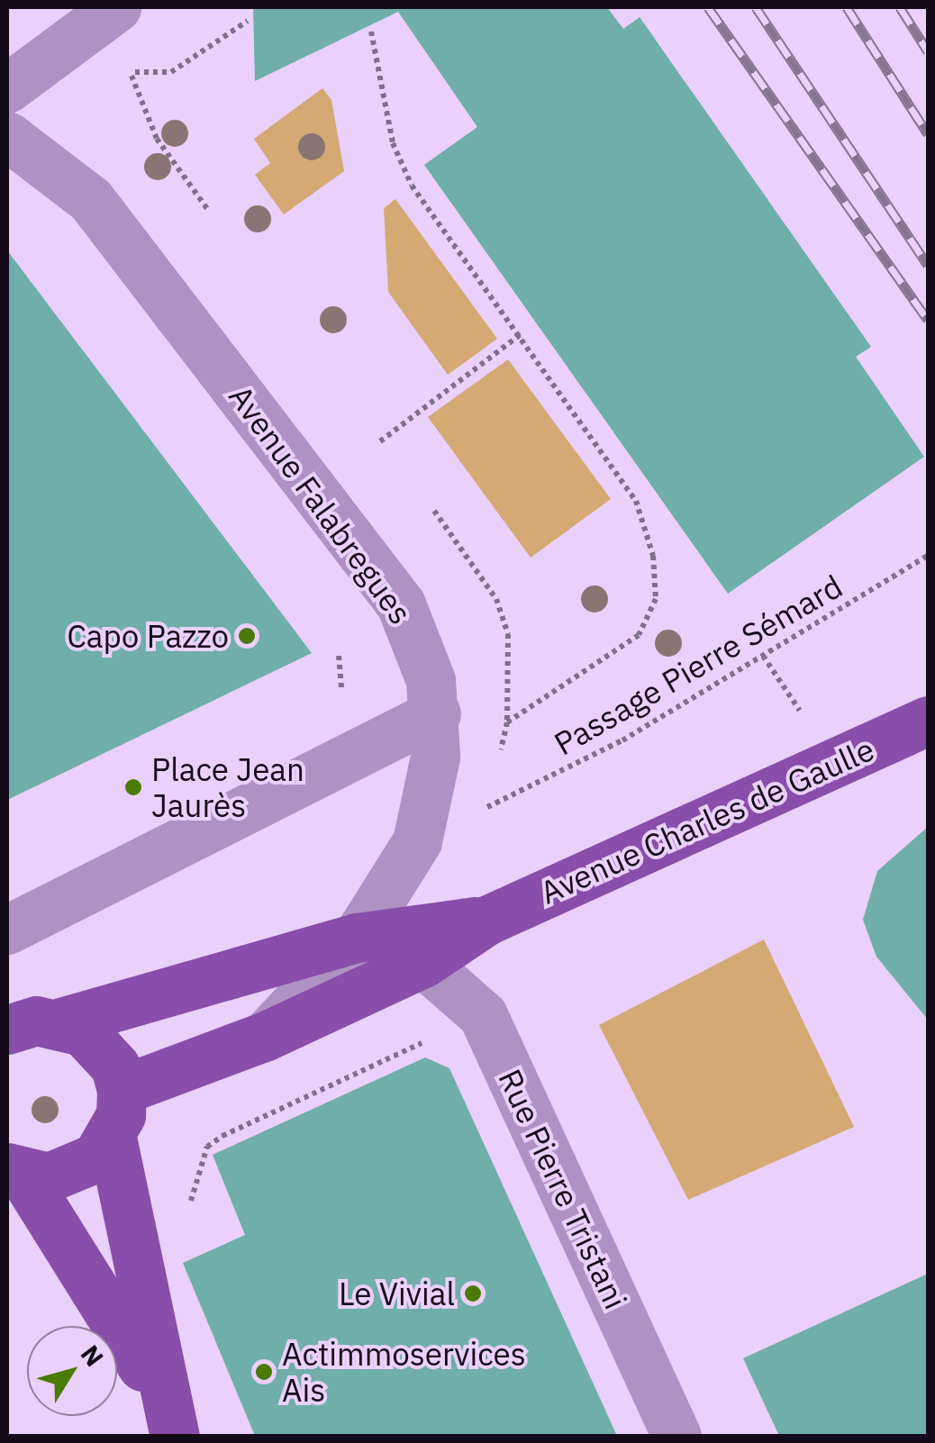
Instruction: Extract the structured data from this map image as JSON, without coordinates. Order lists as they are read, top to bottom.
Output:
{
  "streets": {
    "main road": ["Avenue Charles de Gaulle"],
    "street": ["Avenue Falabregues", "Rue Pierre Tristani"],
    "path": ["Passage Pierre Sémard"]
  },
  "places": [
    "Capo Pazzo",
    "Place Jean Jaurès",
    "Le Vivial",
    "Actimmoservices Ais"
  ],
  "north": "top right"
}
